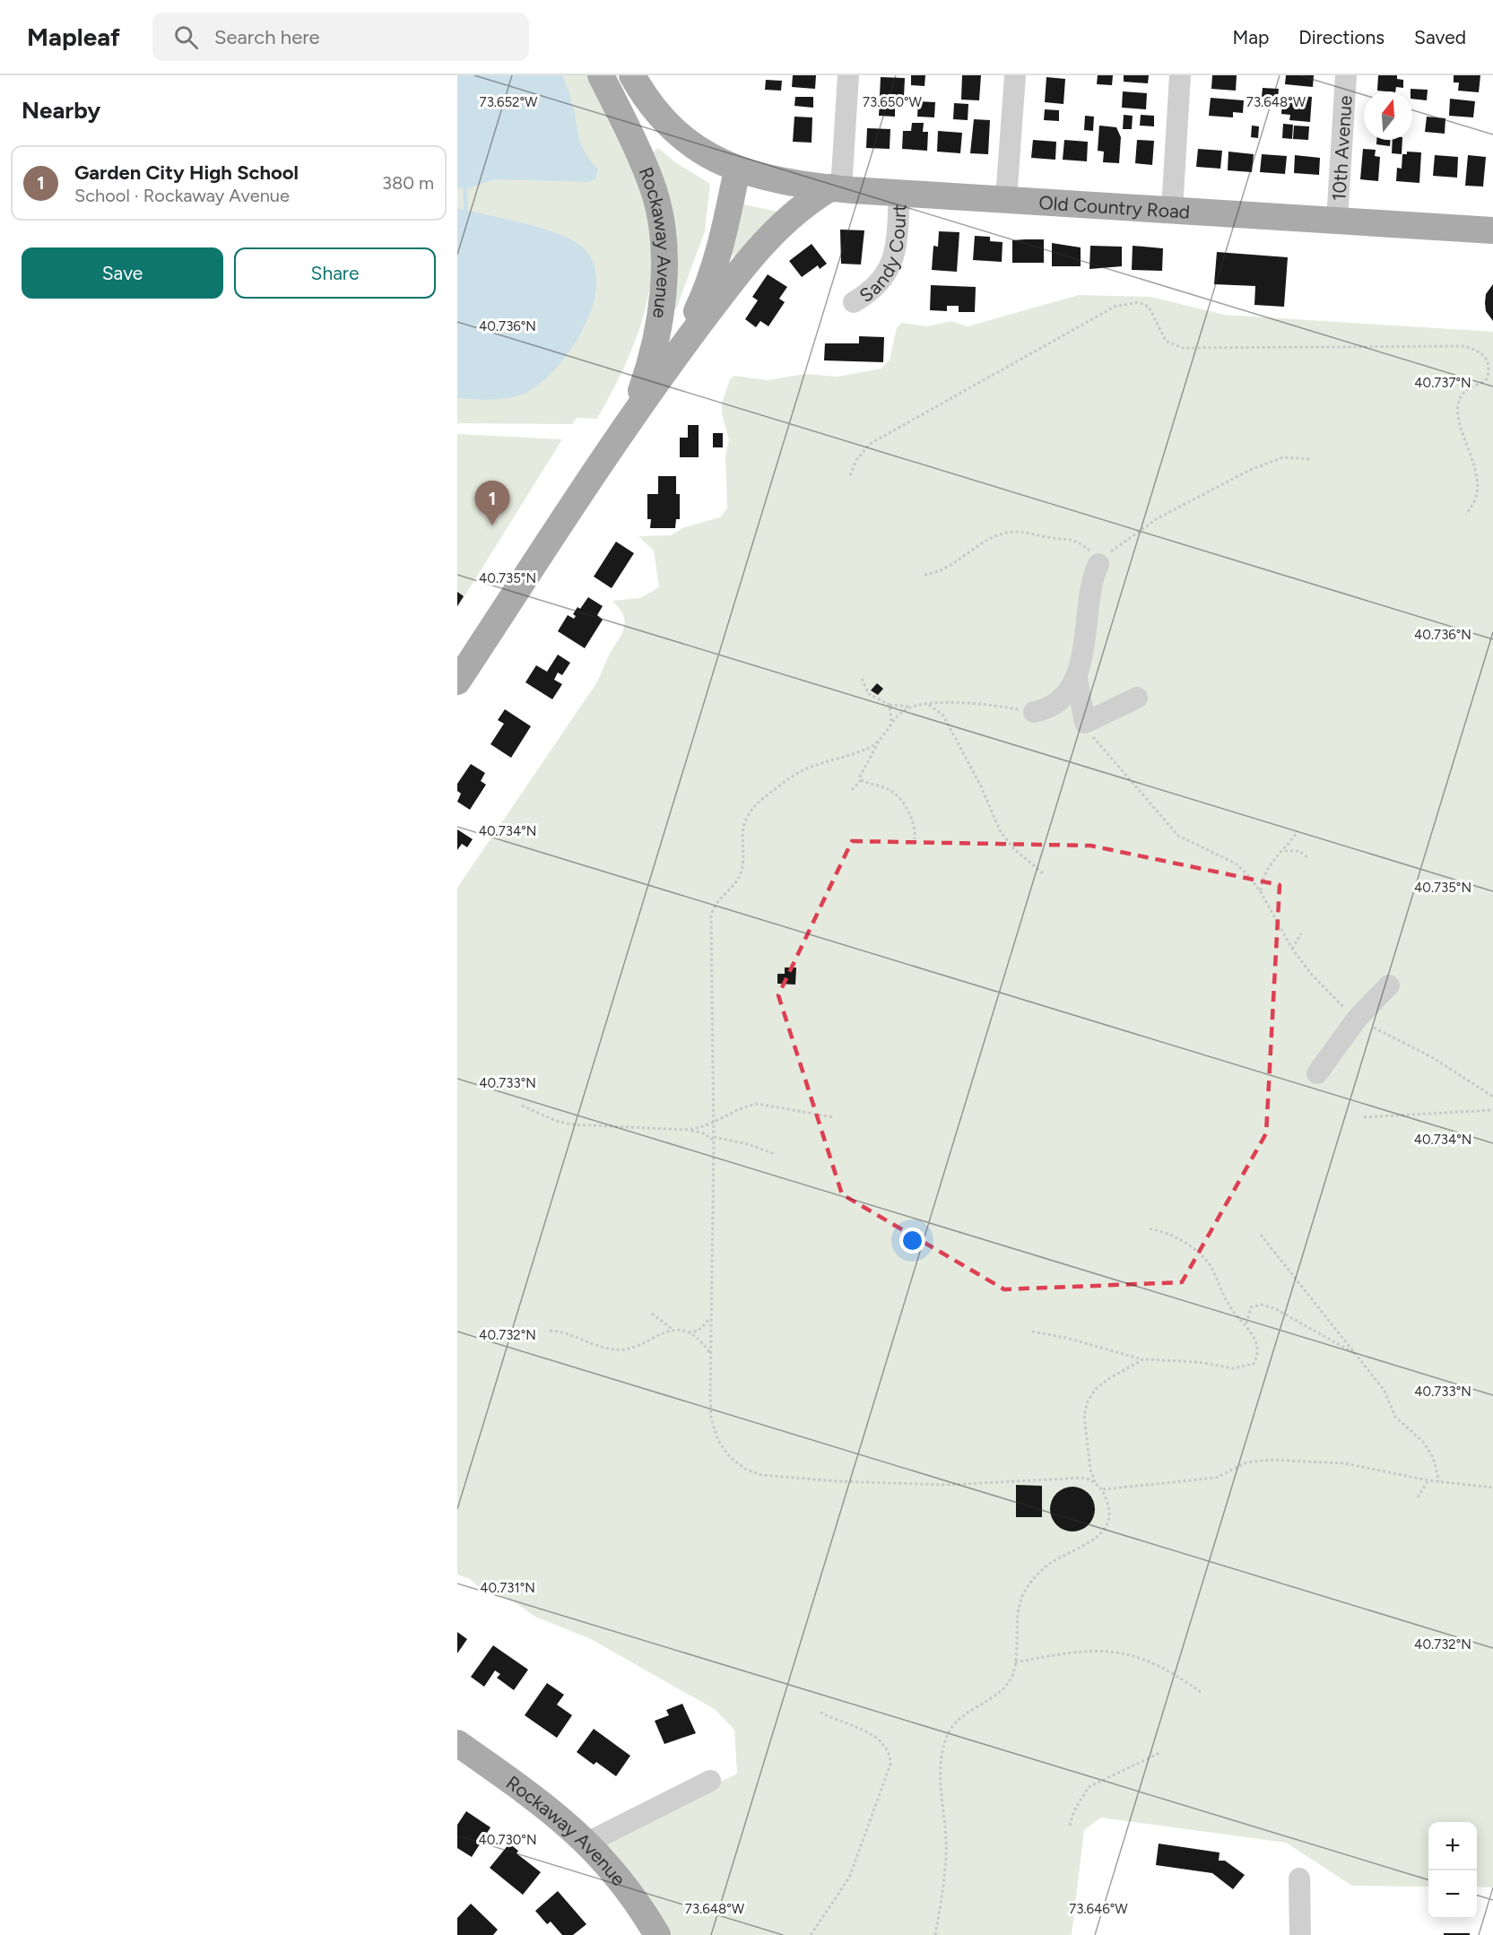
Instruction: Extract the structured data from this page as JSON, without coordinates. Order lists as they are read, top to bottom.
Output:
{
  "streets": {
    "main road": ["Old Country Road", "Rockaway Avenue"],
    "street": ["10th Avenue", "Sandy Court"]
  },
  "crossings": [
    ["10th Avenue", "Old Country Road"],
    ["Old Country Road", "Rockaway Avenue"],
    ["Old Country Road", "Sandy Court"]
  ],
  "north": "top",
  "page": {
    "header": "Mapleaf",
    "search": "Search here",
    "nav": ["Map", "Directions", "Saved"],
    "heading": "Nearby",
    "list": [
      {
        "mark": "1",
        "name": "Garden City High School",
        "note": "School · Rockaway Avenue",
        "value": "380 m"
      }
    ],
    "buttons": ["Save", "Share"],
    "pins": "1",
    "map_buttons": ["+", "−"]
  },
  "coordinates": [
    "73.652°W",
    "73.650°W",
    "73.648°W",
    "40.736°N",
    "40.737°N",
    "40.735°N",
    "40.734°N",
    "40.733°N",
    "40.732°N",
    "40.731°N",
    "40.730°N",
    "73.646°W"
  ]
}
